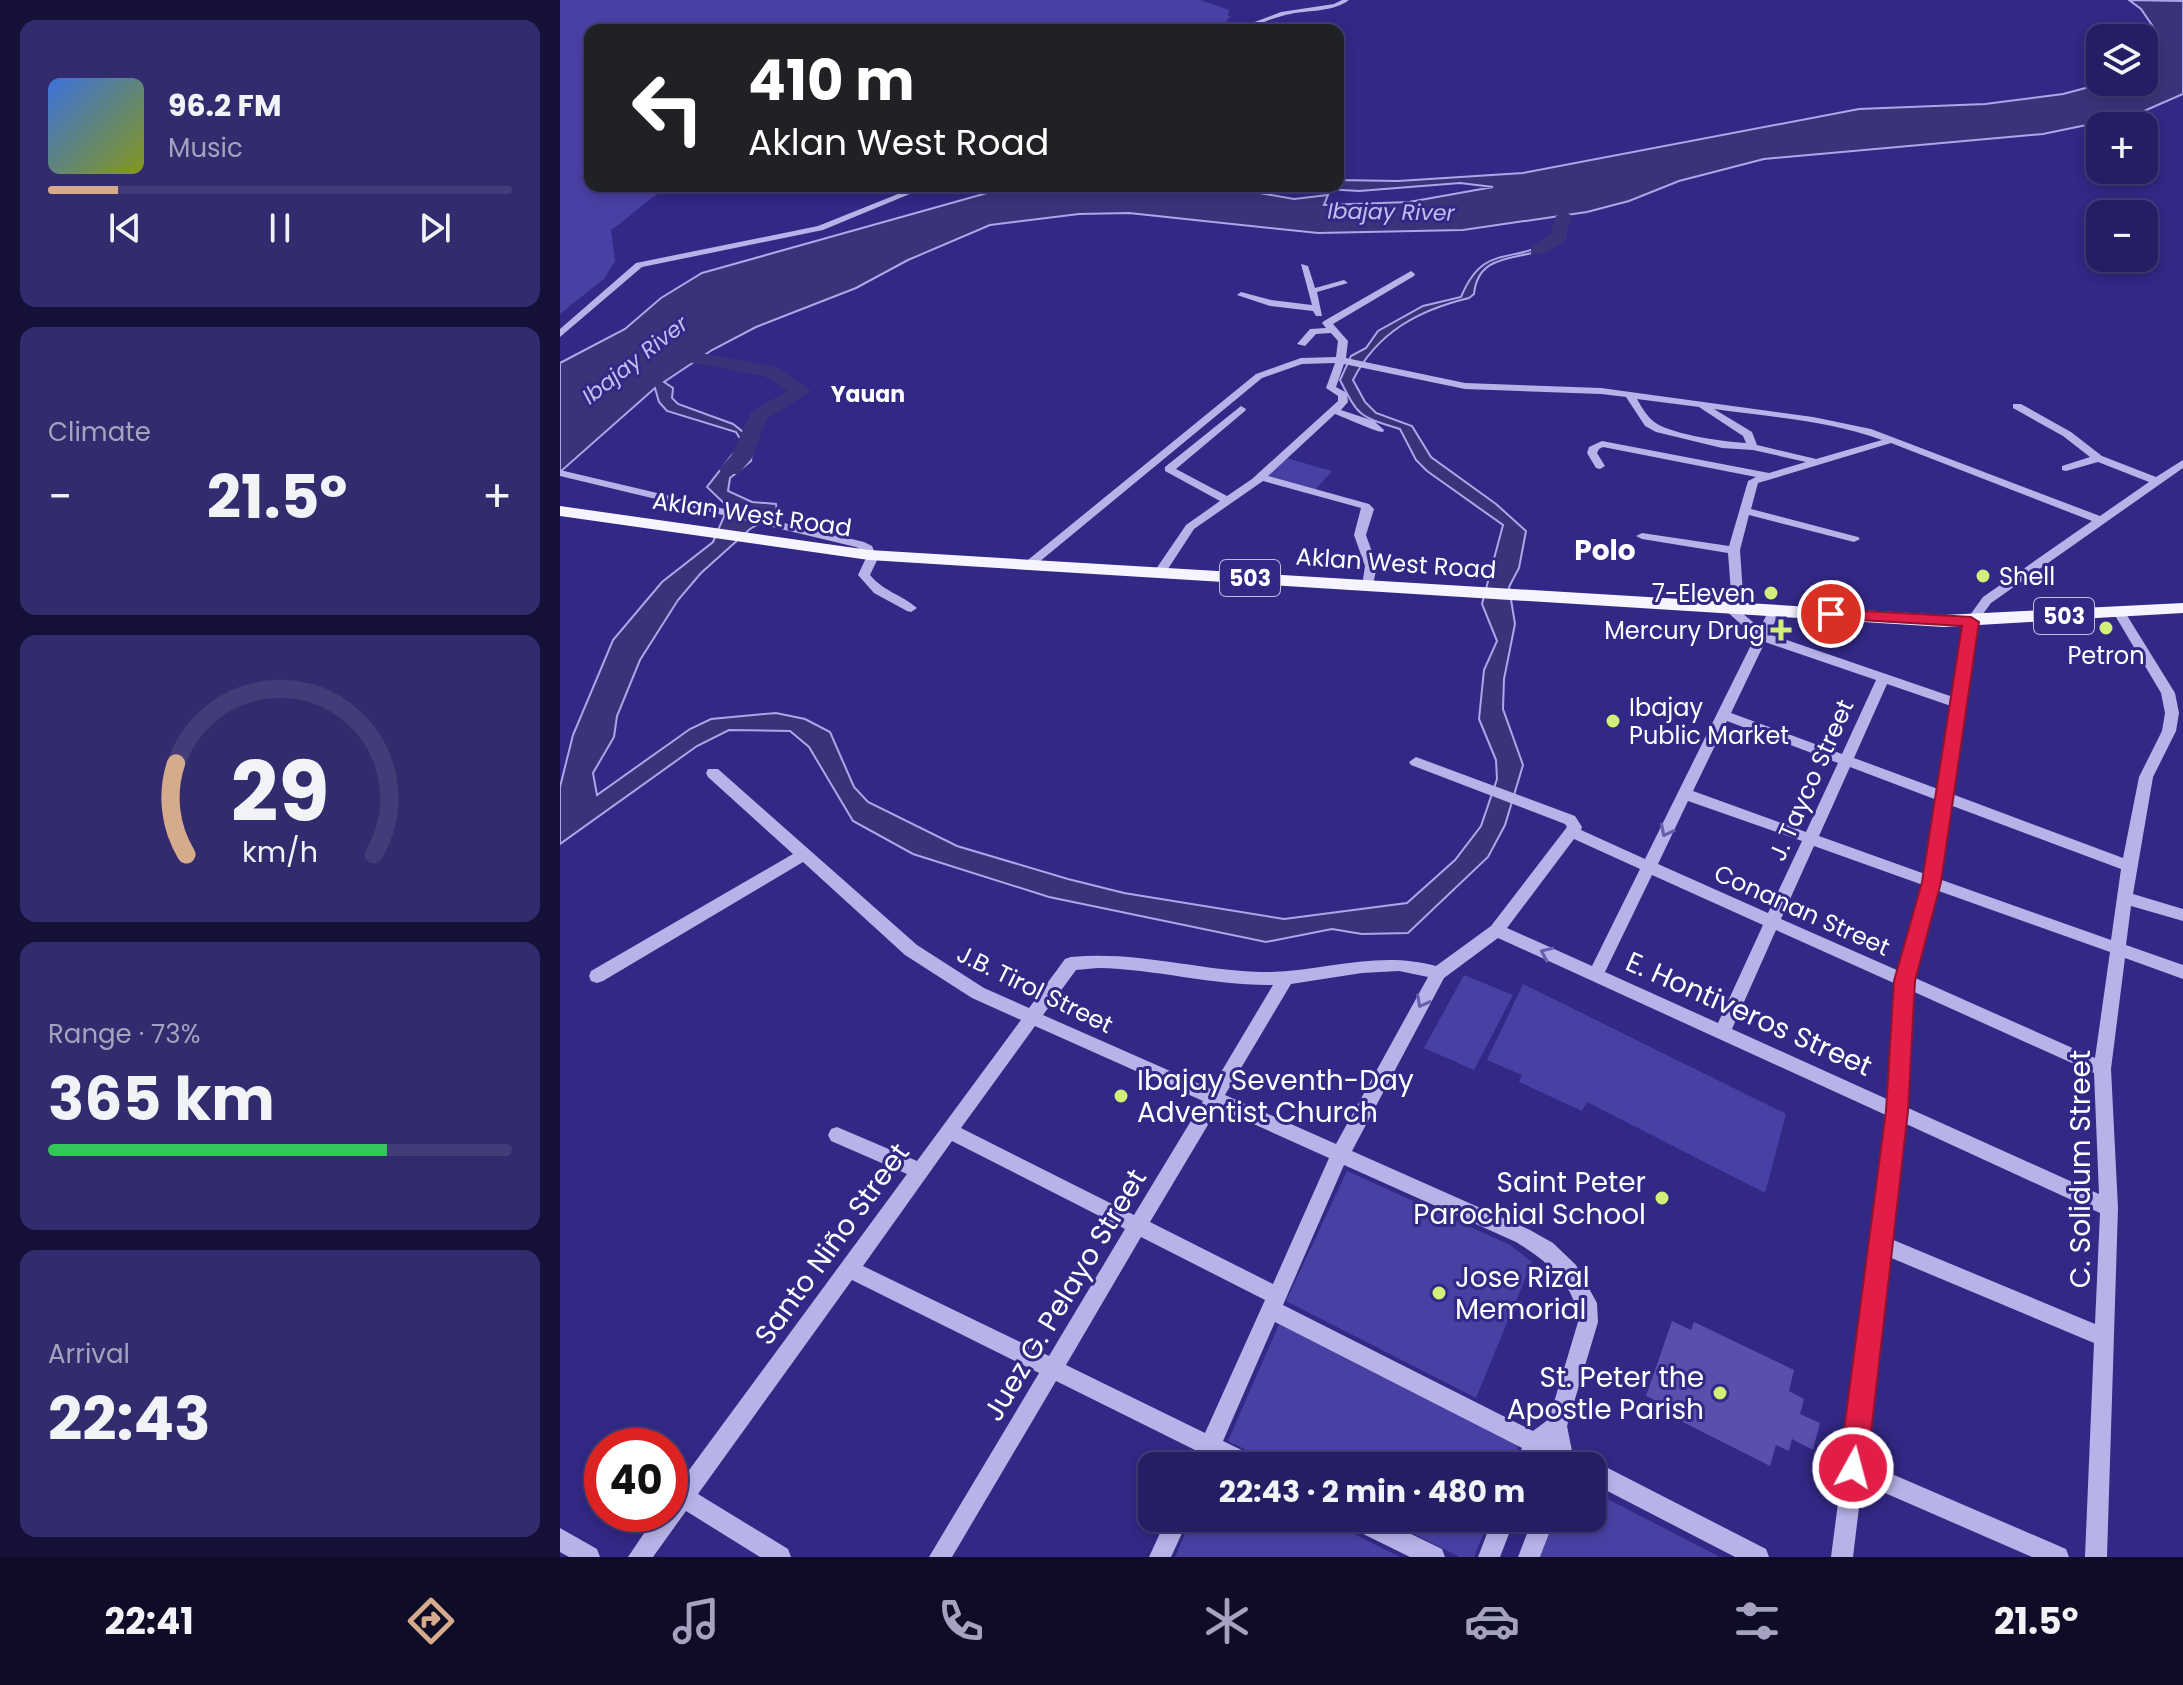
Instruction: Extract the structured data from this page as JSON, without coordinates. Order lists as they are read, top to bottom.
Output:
{
  "streets": {
    "main road": ["Aklan West Road", "503"],
    "street": [
      "J. Tayco Street",
      "Conanan Street",
      "J.B. Tirol Street",
      "E. Hontiveros Street",
      "C. Solidum Street",
      "Santo Niño Street",
      "Juez G. Pelayo Street"
    ]
  },
  "crossings": [
    ["Aklan West Road", "C. Solidum Street"],
    ["J. Tayco Street", "Conanan Street"],
    ["J. Tayco Street", "E. Hontiveros Street"],
    ["Conanan Street", "C. Solidum Street"],
    ["J.B. Tirol Street", "Santo Niño Street"],
    ["J.B. Tirol Street", "Juez G. Pelayo Street"],
    ["E. Hontiveros Street", "C. Solidum Street"],
    ["Santo Niño Street", "Juez G. Pelayo Street"]
  ],
  "districts": ["Yauan", "Polo"],
  "water": ["Ibajay River"],
  "places": {
    "other": [
      "Shell",
      "7-Eleven",
      "Petron",
      "Ibajay Public Market",
      "Ibajay Seventh-Day Adventist Church",
      "Saint Peter Parochial School",
      "Jose Rizal Memorial",
      "St. Peter the Apostle Parish"
    ],
    "health": ["Mercury Drug"]
  },
  "page": {
    "map_buttons": ["+", "−"],
    "turn": ["410 m", "Aklan West Road"],
    "song": ["96.2 FM", "Music"],
    "tile": [
      "Climate",
      ["Range · 73%", "365 km"],
      ["Arrival", "22:43"]
    ],
    "heat": ["−", "21.5°", "+"],
    "limit": "40",
    "trip": "22:43 · 2 min · 480 m",
    "tabs": ["22:41", "21.5°"],
    "gauge": ["29", "km/h"]
  }
}
